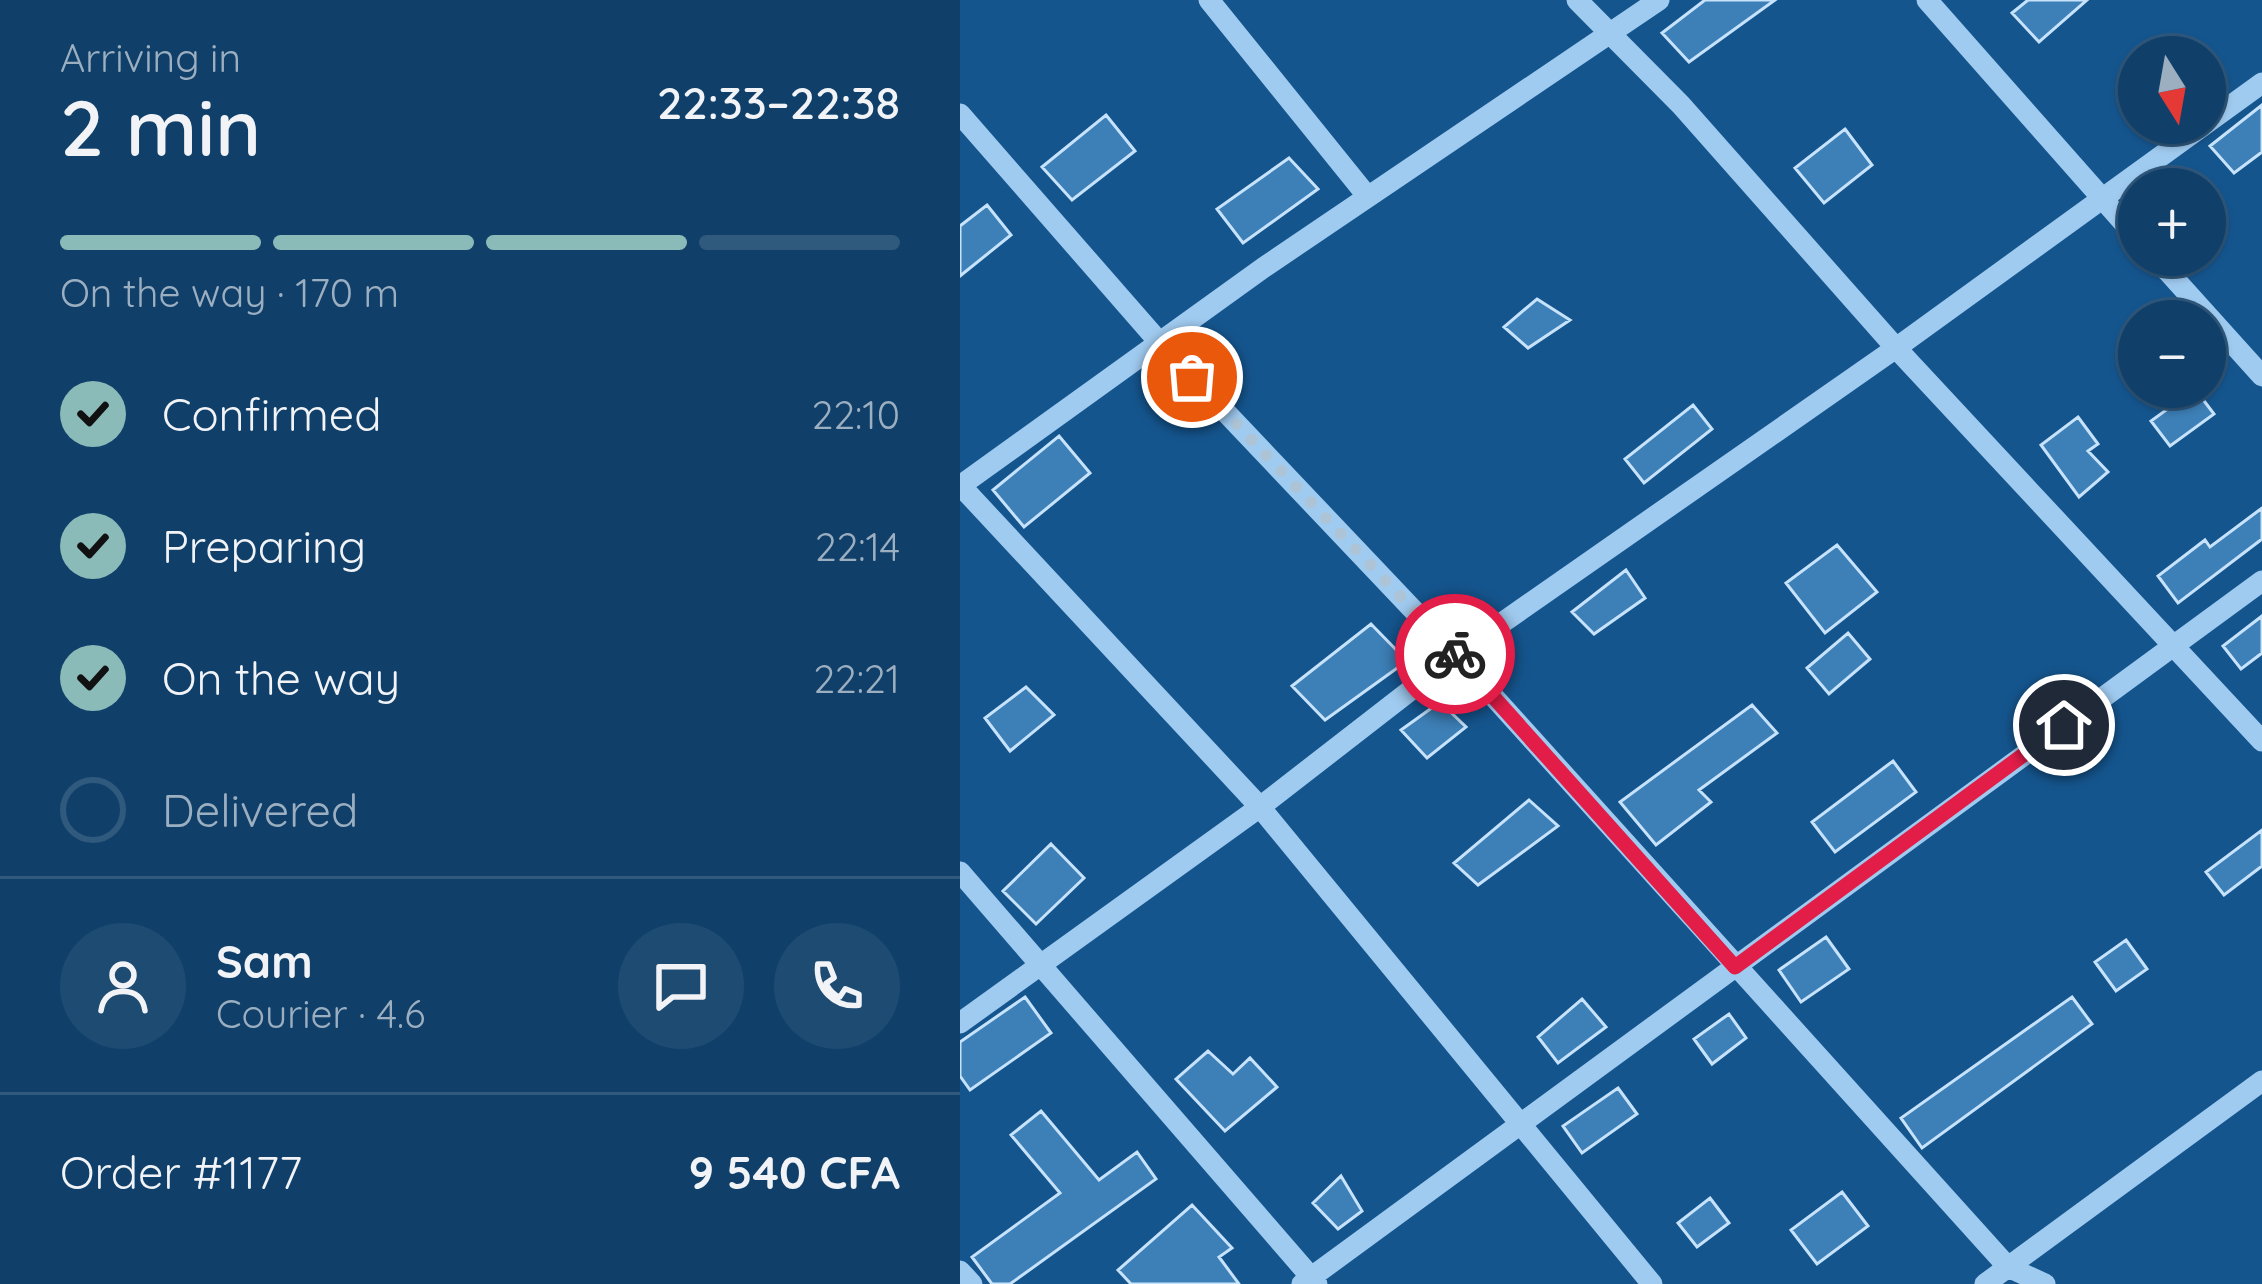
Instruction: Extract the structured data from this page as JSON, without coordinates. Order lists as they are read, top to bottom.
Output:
{
  "north": "bottom",
  "page": {
    "heading": ["2 min", "Arriving in", "22:33–22:38"],
    "panel": [
      "Sam",
      "Courier · 4.6",
      "Order #1177",
      "9 540 CFA"
    ],
    "map_buttons": ["+", "−"],
    "bar": "On the way · 170 m",
    "list": [
      ["Confirmed", "22:10"],
      ["Preparing", "22:14"],
      ["On the way", "22:21"],
      "Delivered"
    ]
  }
}
